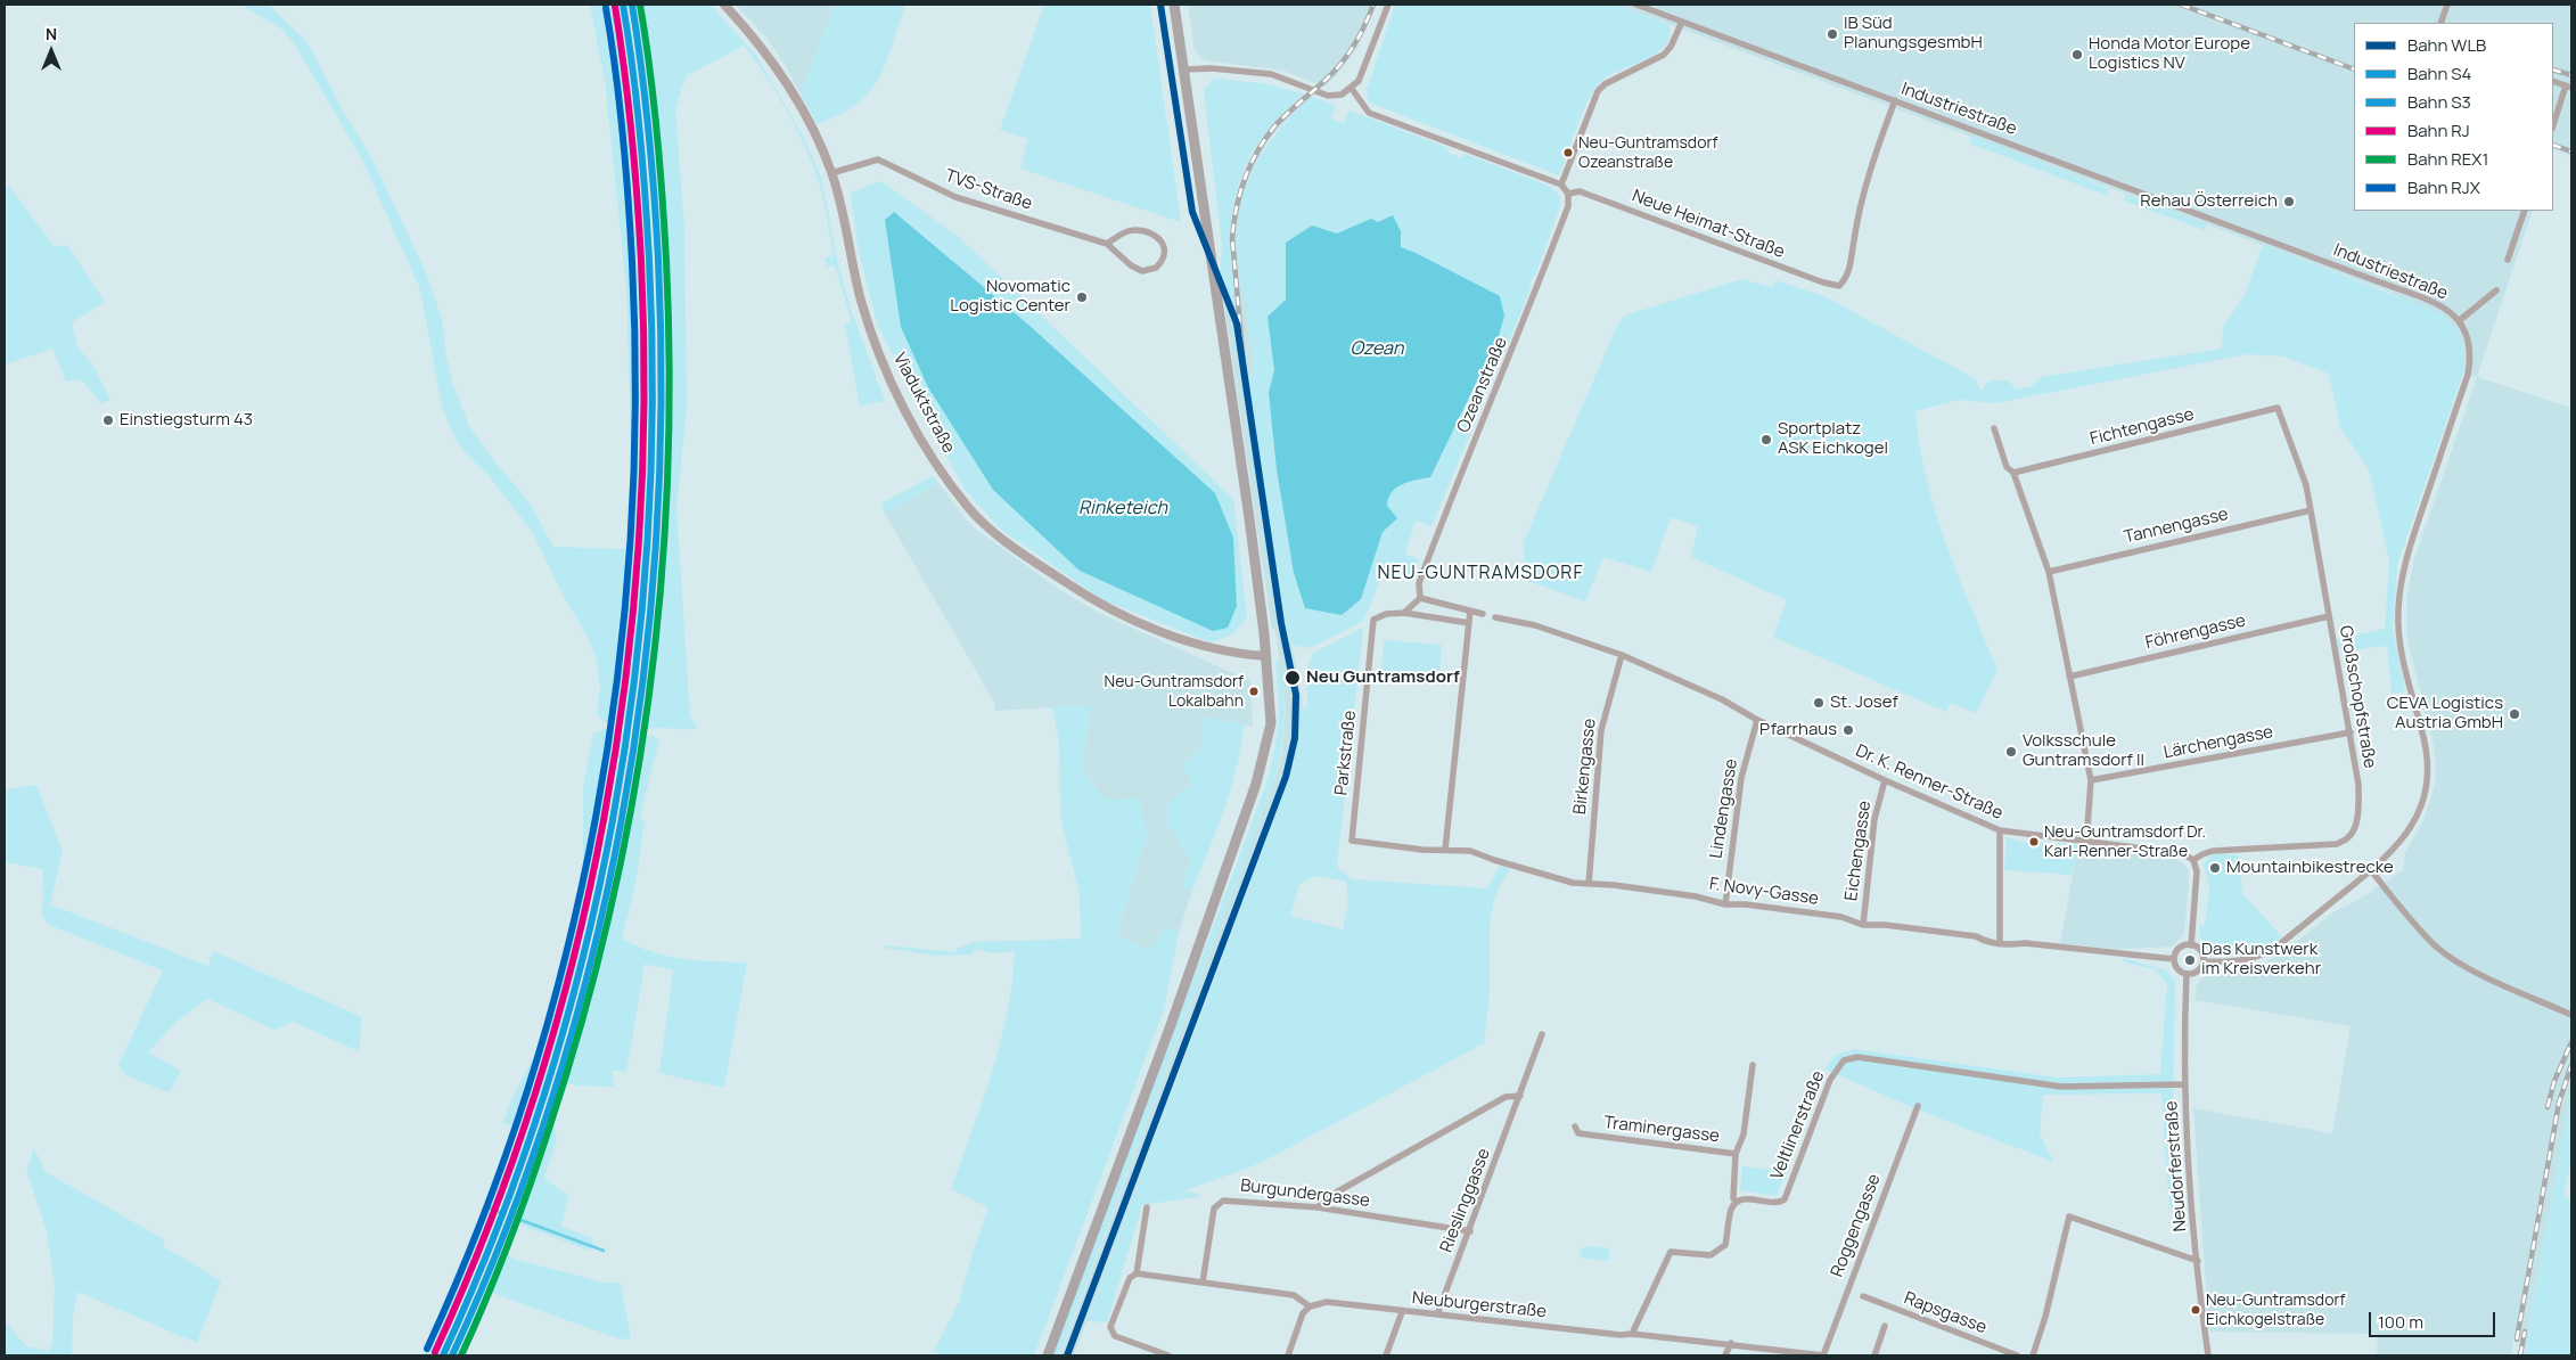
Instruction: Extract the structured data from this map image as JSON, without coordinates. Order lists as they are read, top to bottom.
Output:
{
  "streets": {
    "street": [
      "Industriestraße",
      "TVS-Straße",
      "Neue Heimat-Straße",
      "Ozeanstraße",
      "Viaduktstraße",
      "Fichtengasse",
      "Tannengasse",
      "Föhrengasse",
      "Großschopfstraße",
      "Lärchengasse",
      "Parkstraße",
      "Birkengasse",
      "Dr. K. Renner-Straße",
      "Lindengasse",
      "Eichengasse",
      "F. Novy-Gasse",
      "Veltlinerstraße",
      "Traminergasse",
      "Neudorferstraße",
      "Burgundergasse",
      "Rieslinggasse",
      "Roggengasse",
      "Neuburgerstraße",
      "Rapsgasse"
    ]
  },
  "crossings": [
    ["Industriestraße", "Neue Heimat-Straße"],
    ["Industriestraße", "F. Novy-Gasse"],
    ["Industriestraße", "Neudorferstraße"],
    ["TVS-Straße", "Viaduktstraße"],
    ["Neue Heimat-Straße", "Ozeanstraße"],
    ["Ozeanstraße", "Parkstraße"],
    ["Fichtengasse", "Großschopfstraße"],
    ["Tannengasse", "Großschopfstraße"],
    ["Föhrengasse", "Großschopfstraße"],
    ["Großschopfstraße", "Lärchengasse"],
    ["Großschopfstraße", "Dr. K. Renner-Straße"],
    ["Parkstraße", "F. Novy-Gasse"],
    ["Birkengasse", "Dr. K. Renner-Straße"],
    ["Birkengasse", "F. Novy-Gasse"],
    ["Dr. K. Renner-Straße", "Lindengasse"],
    ["Dr. K. Renner-Straße", "Eichengasse"],
    ["Lindengasse", "F. Novy-Gasse"],
    ["Eichengasse", "F. Novy-Gasse"],
    ["F. Novy-Gasse", "Neudorferstraße"],
    ["Veltlinerstraße", "Traminergasse"],
    ["Veltlinerstraße", "Neudorferstraße"],
    ["Burgundergasse", "Rieslinggasse"],
    ["Rieslinggasse", "Neuburgerstraße"],
    ["Roggengasse", "Neuburgerstraße"]
  ],
  "districts": ["NEU-GUNTRAMSDORF"],
  "water": ["Ozean", "Rinketeich"],
  "places": [
    "IB Süd PlanungsgesmbH",
    "Honda Motor Europe Logistics NV",
    "Neu-Guntramsdorf Ozeanstraße",
    "Rehau Österreich",
    "Novomatic Logistic Center",
    "Einstiegsturm 43",
    "Sportplatz ASK Eichkogel",
    "Neu Guntramsdorf",
    "Neu-Guntramsdorf Lokalbahn",
    "St. Josef",
    "CEVA Logistics Austria GmbH",
    "Pfarrhaus",
    "Volksschule Guntramsdorf II",
    "Neu-Guntramsdorf Dr. Karl-Renner-Straße",
    "Mountainbikestrecke",
    "Das Kunstwerk im Kreisverkehr",
    "Neu-Guntramsdorf Eichkogelstraße"
  ],
  "lines": [
    "rail line WLB",
    "rail line S4",
    "rail line S3",
    "rail line REX1",
    "rail line RJ",
    "rail line RJX"
  ],
  "legend": [
    "Bahn WLB",
    "Bahn S4",
    "Bahn S3",
    "Bahn RJ",
    "Bahn REX1",
    "Bahn RJX"
  ],
  "scale_bar": "100 m",
  "north": "top"
}
